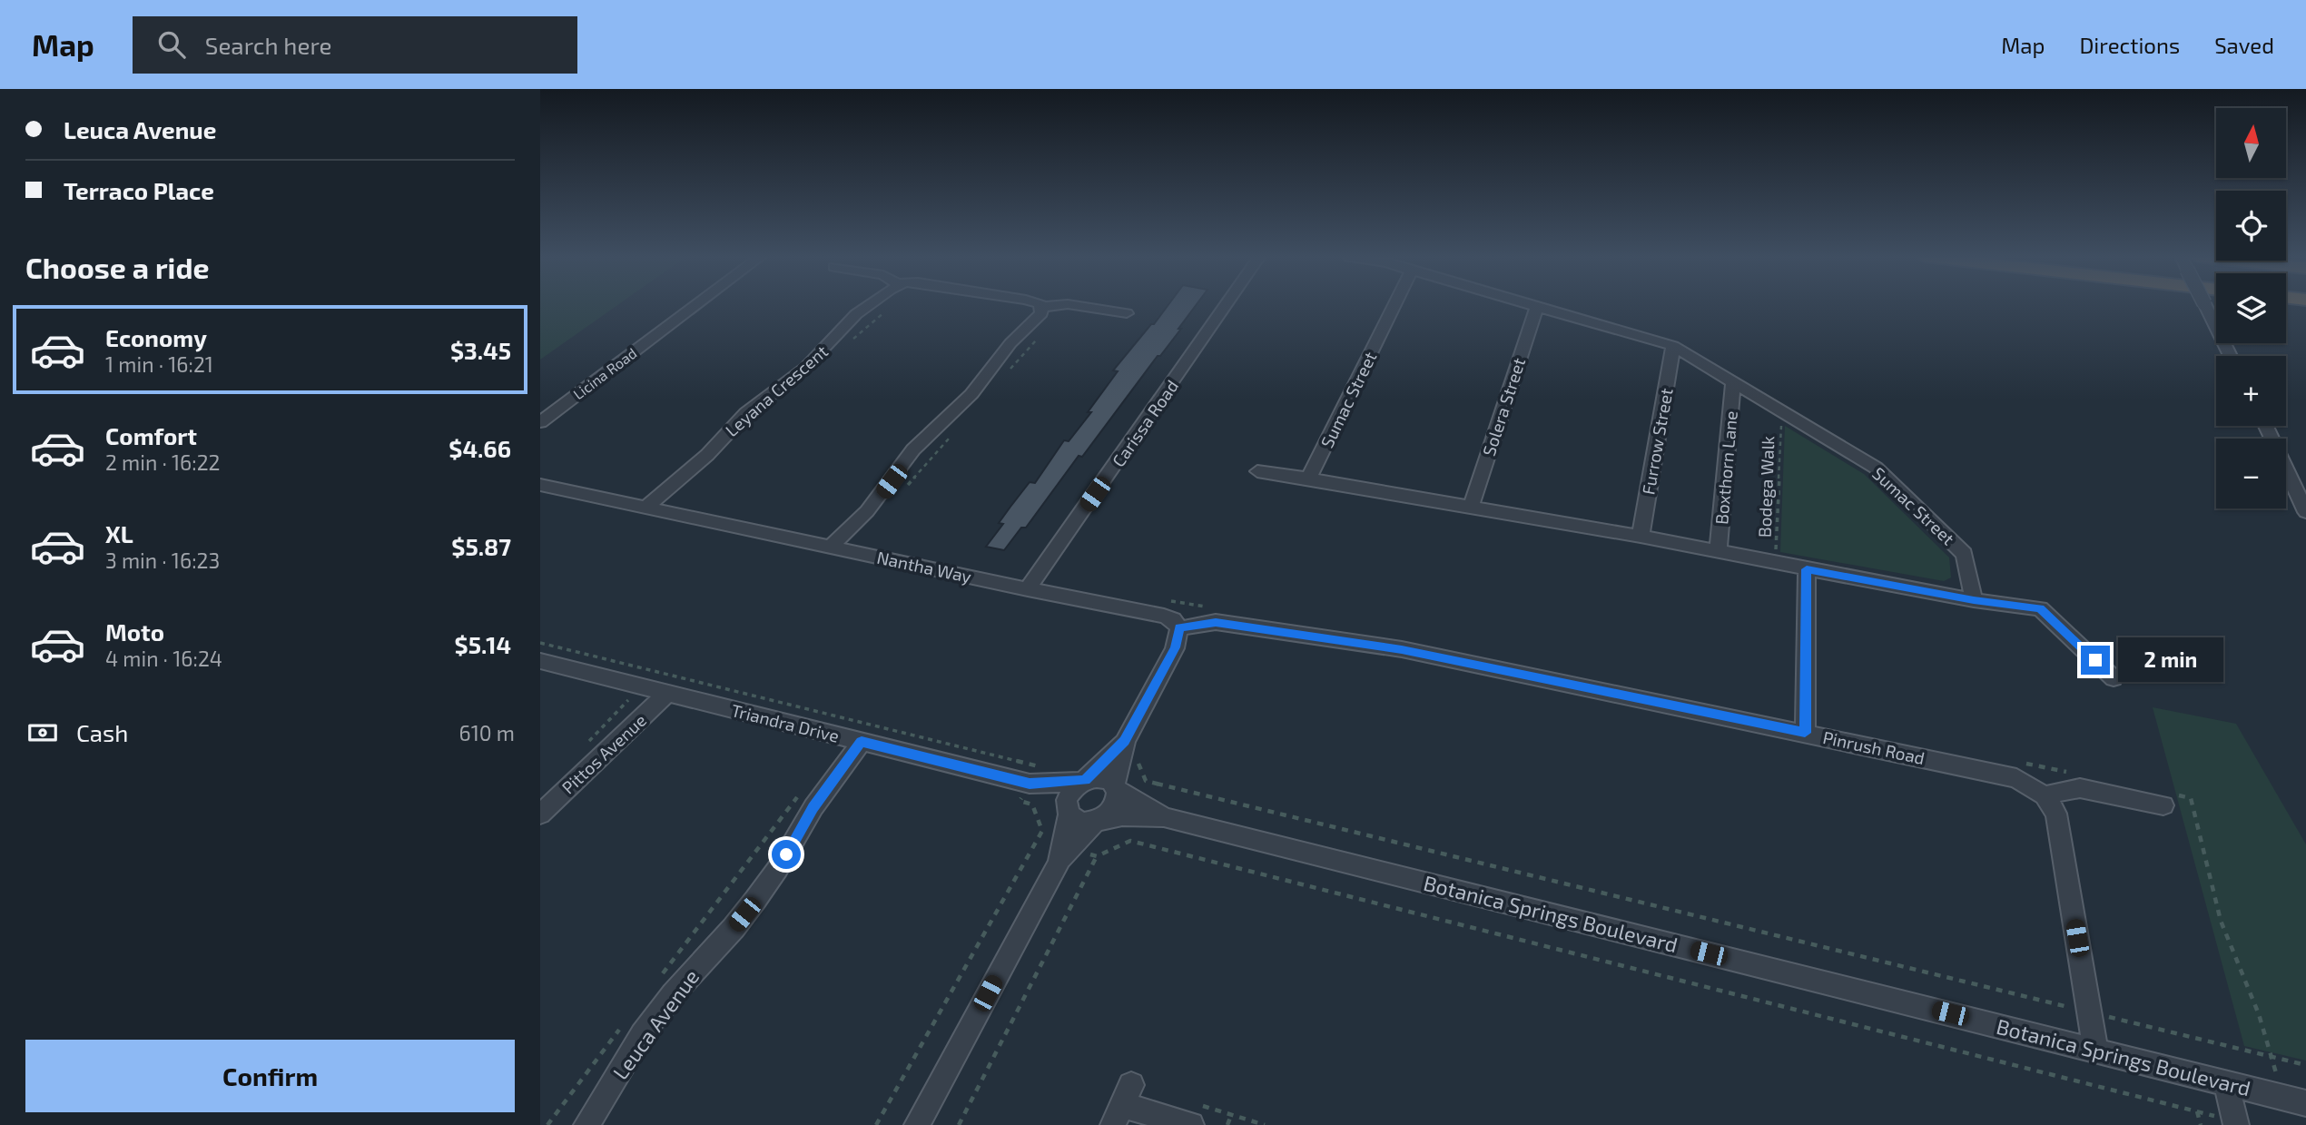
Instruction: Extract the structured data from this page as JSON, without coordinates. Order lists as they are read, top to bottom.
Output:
{
  "streets": {
    "street": [
      "Licina Road",
      "Leyana Crescent",
      "Sumac Street",
      "Solera Street",
      "Carissa Road",
      "Furrow Street",
      "Boxthorn Lane",
      "Nantha Way",
      "Triandra Drive",
      "Pinrush Road",
      "Pittos Avenue",
      "Botanica Springs Boulevard",
      "Leuca Avenue"
    ],
    "path": ["Bodega Walk"]
  },
  "crossings": [
    ["Leyana Crescent", "Nantha Way"],
    ["Sumac Street", "Solera Street"],
    ["Sumac Street", "Furrow Street"],
    ["Sumac Street", "Boxthorn Lane"],
    ["Sumac Street", "Bodega Walk"],
    ["Carissa Road", "Nantha Way"],
    ["Nantha Way", "Pinrush Road"],
    ["Triandra Drive", "Pittos Avenue"],
    ["Triandra Drive", "Botanica Springs Boulevard"],
    ["Triandra Drive", "Leuca Avenue"]
  ],
  "north": "top",
  "page": {
    "header": "Map",
    "search": "Search here",
    "nav": ["Map", "Directions", "Saved"],
    "banner": ["Leuca Avenue", "Terraco Place"],
    "map_buttons": ["+", "−"],
    "heading": "Choose a ride",
    "list": [
      {
        "name": "Economy",
        "note": "1 min · 16:21",
        "value": "$3.45"
      },
      {
        "name": "Comfort",
        "note": "2 min · 16:22",
        "value": "$4.66"
      },
      {
        "name": "XL",
        "note": "3 min · 16:23",
        "value": "$5.87"
      },
      {
        "name": "Moto",
        "note": "4 min · 16:24",
        "value": "$5.14"
      }
    ],
    "bubble": "2 min",
    "pay": ["Cash", "610 m"],
    "buttons": "Confirm"
  }
}
